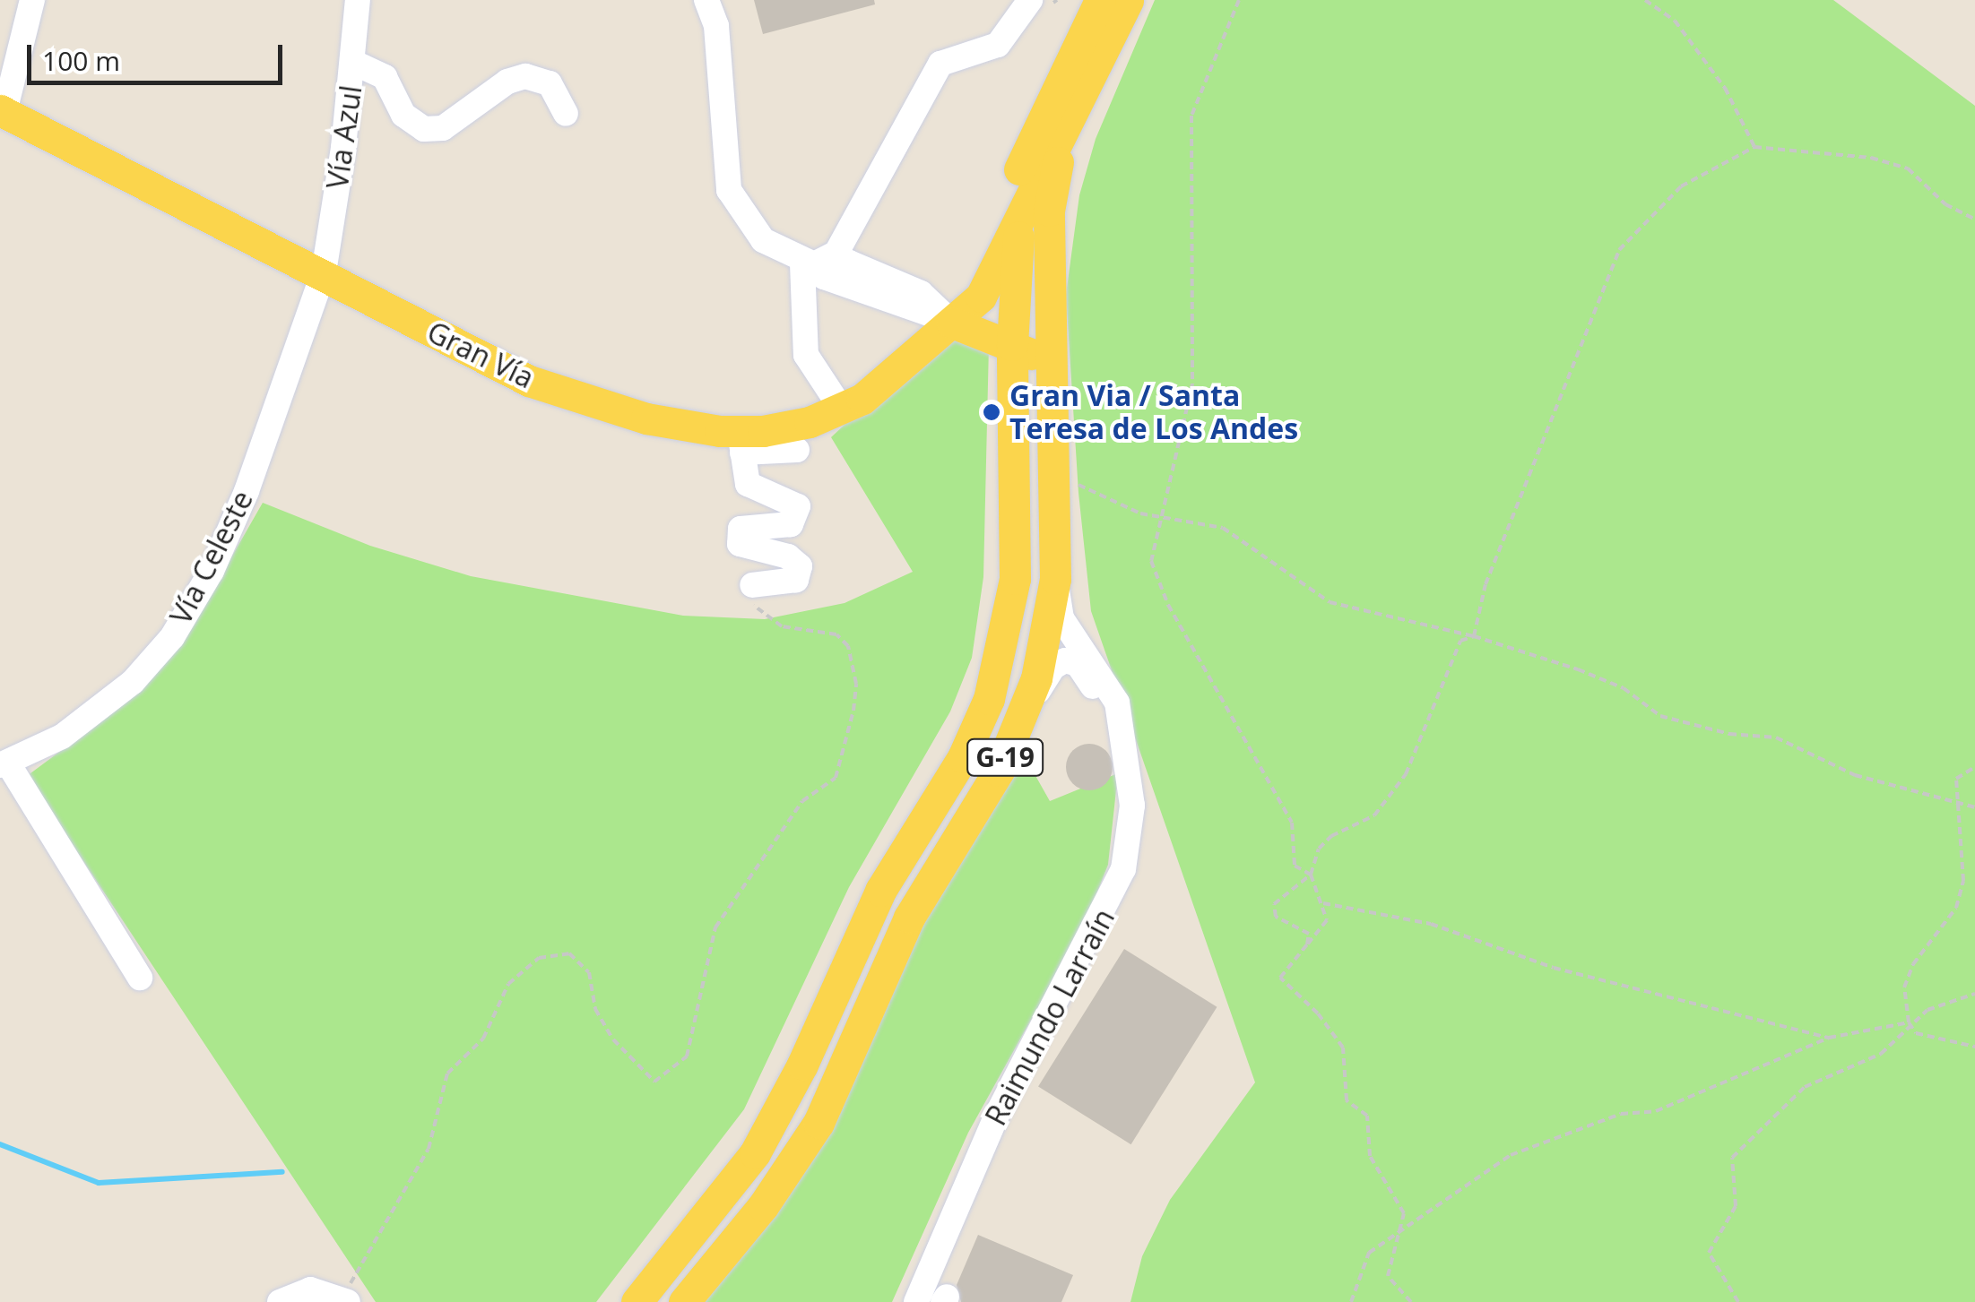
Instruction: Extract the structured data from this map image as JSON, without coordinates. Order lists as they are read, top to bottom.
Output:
{
  "streets": {
    "main road": ["Gran Vía", "G-19"],
    "street": ["Vía Azul", "Vía Celeste", "Raimundo Larraín"]
  },
  "crossings": [
    ["Vía Azul", "Gran Vía"],
    ["Vía Azul", "Vía Celeste"],
    ["Gran Vía", "Vía Celeste"],
    ["Gran Vía", "G-19"],
    ["G-19", "Raimundo Larraín"]
  ],
  "places": ["Gran Via / Santa Teresa de Los Andes"],
  "scale_bar": "100 m"
}
